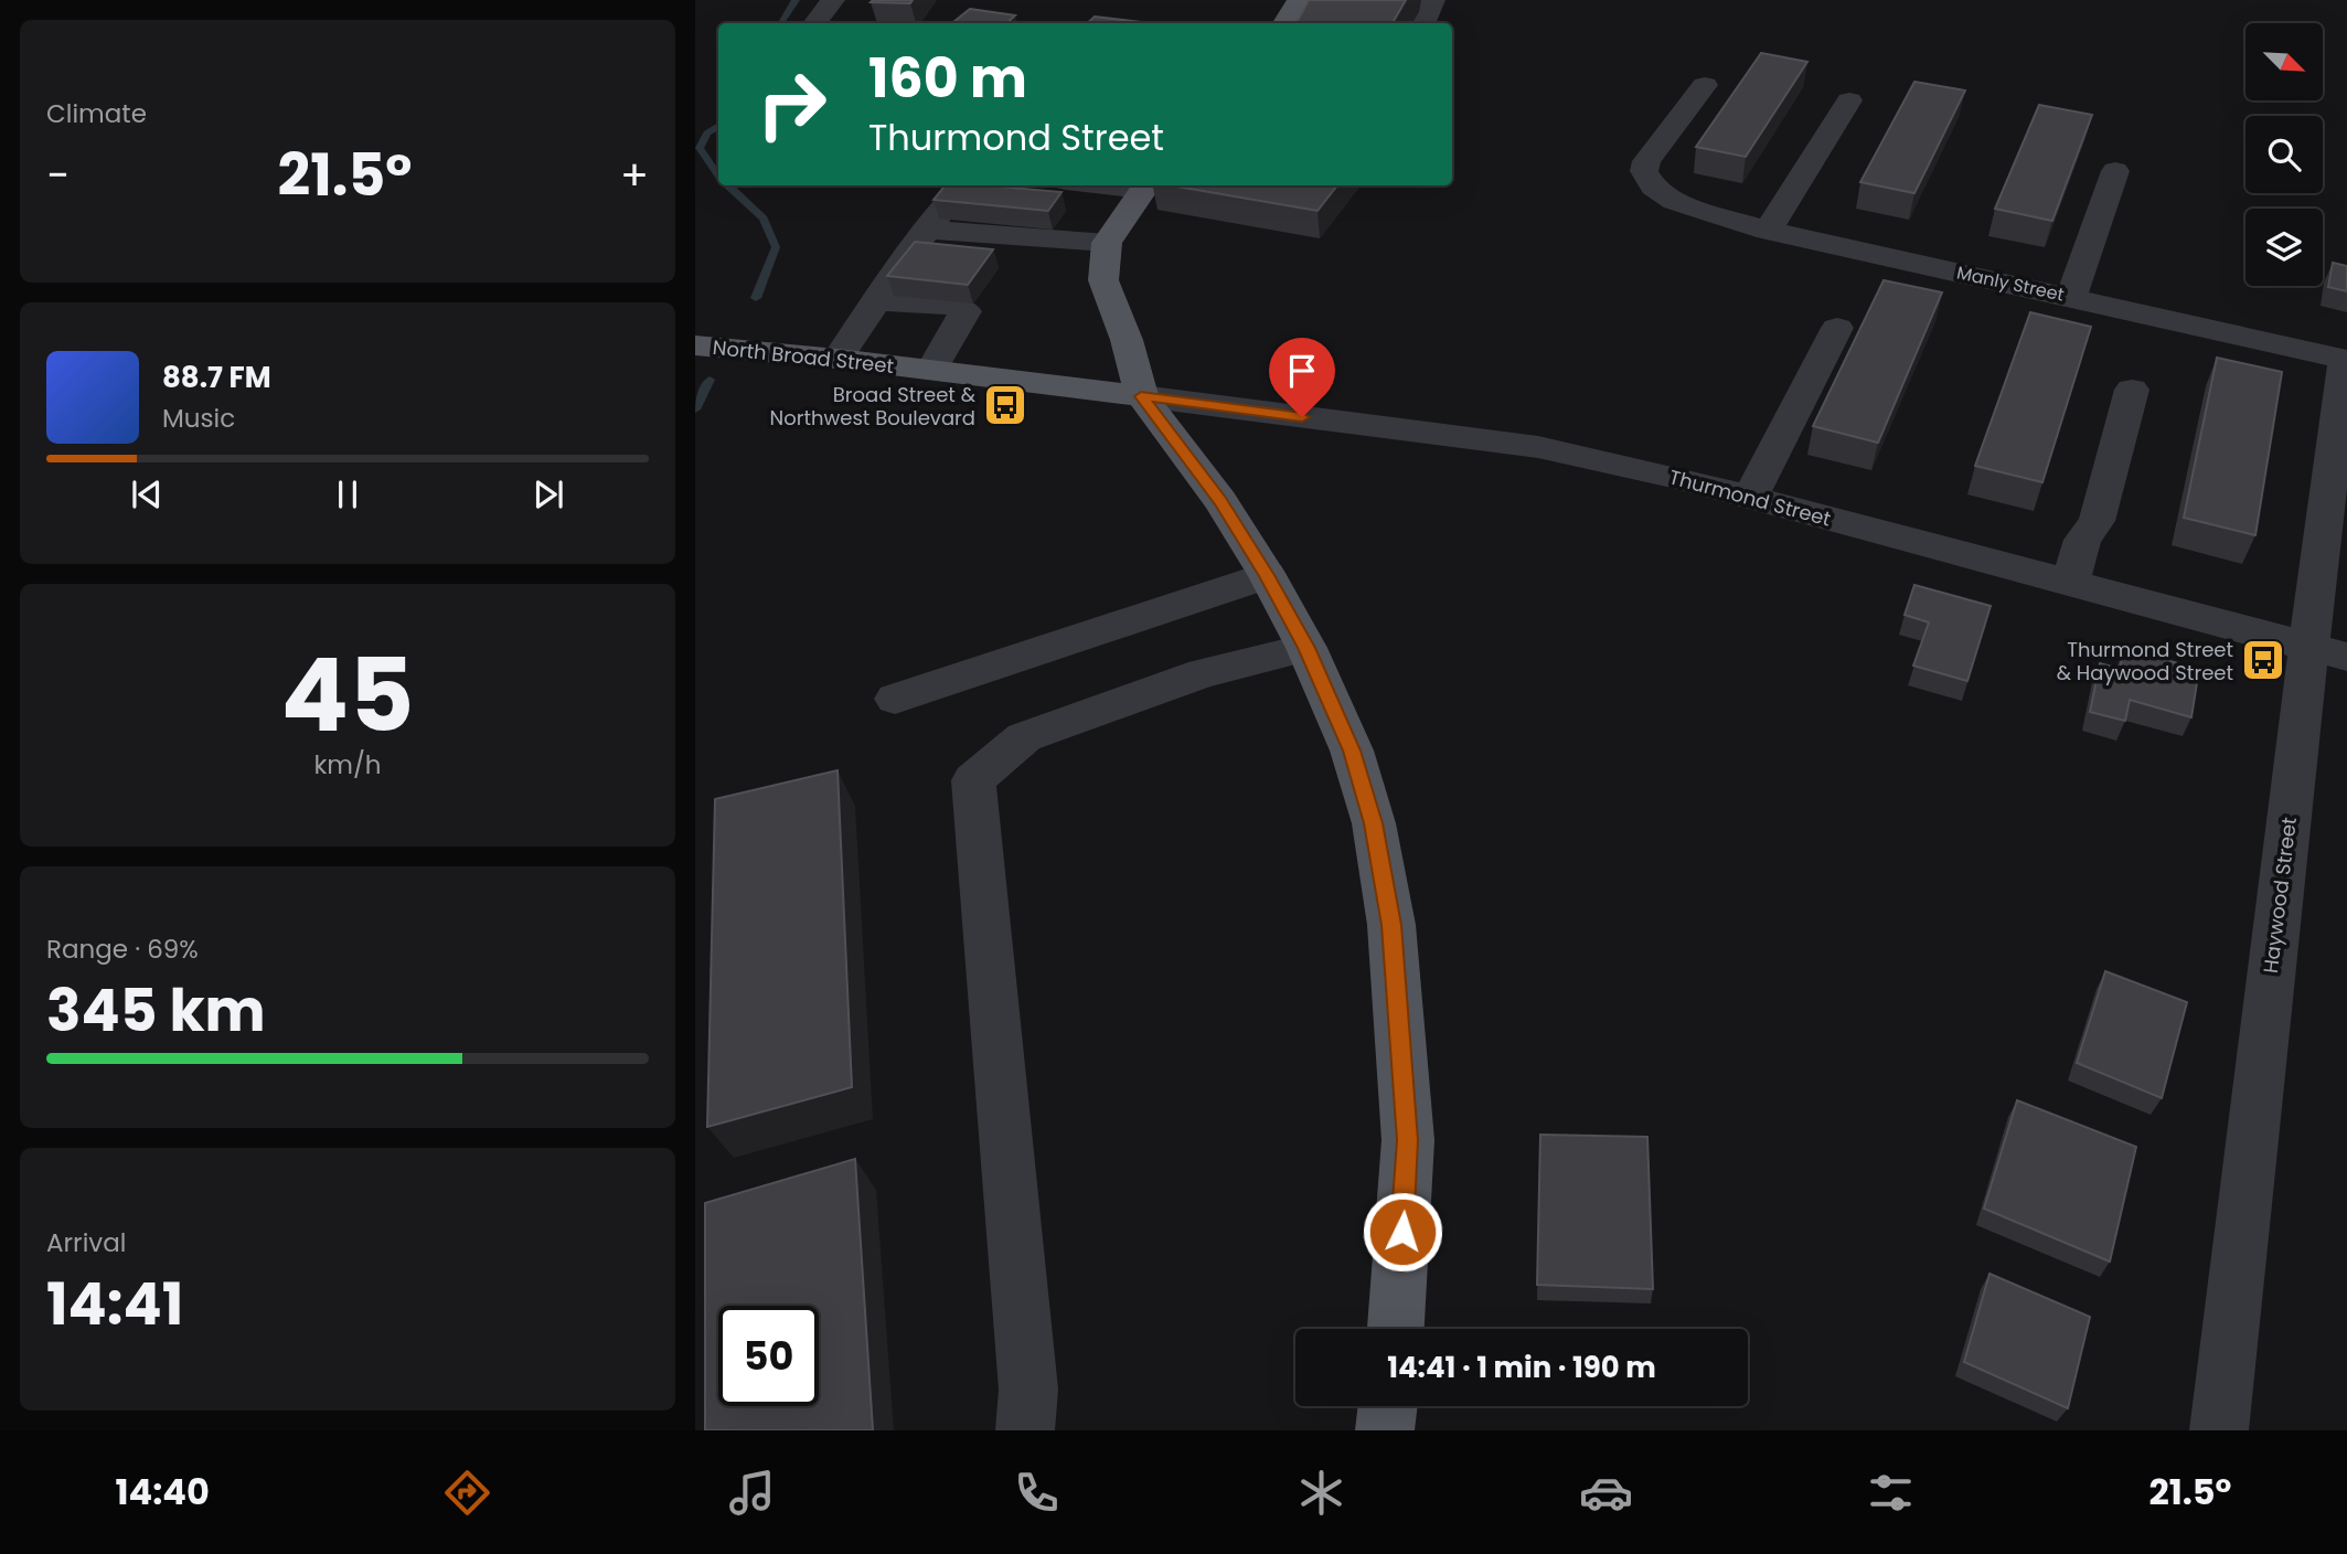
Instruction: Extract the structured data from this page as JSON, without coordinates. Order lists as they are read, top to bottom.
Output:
{
  "streets": {
    "main road": ["North Broad Street"],
    "street": ["Manly Street", "Thurmond Street", "Haywood Street"]
  },
  "crossings": [
    ["Manly Street", "Haywood Street"],
    ["North Broad Street", "Thurmond Street"],
    ["Thurmond Street", "Haywood Street"]
  ],
  "places": {
    "bus stop": ["Broad Street & Northwest Boulevard", "Thurmond Street & Haywood Street"]
  },
  "north": "bottom right",
  "page": {
    "tile": [
      "Climate",
      ["45", "km/h"],
      ["Range · 69%", "345 km"],
      ["Arrival", "14:41"]
    ],
    "turn": ["160 m", "Thurmond Street"],
    "heat": ["−", "21.5°", "+"],
    "song": ["88.7 FM", "Music"],
    "limit": "50",
    "trip": "14:41 · 1 min · 190 m",
    "tabs": ["14:40", "21.5°"]
  }
}
